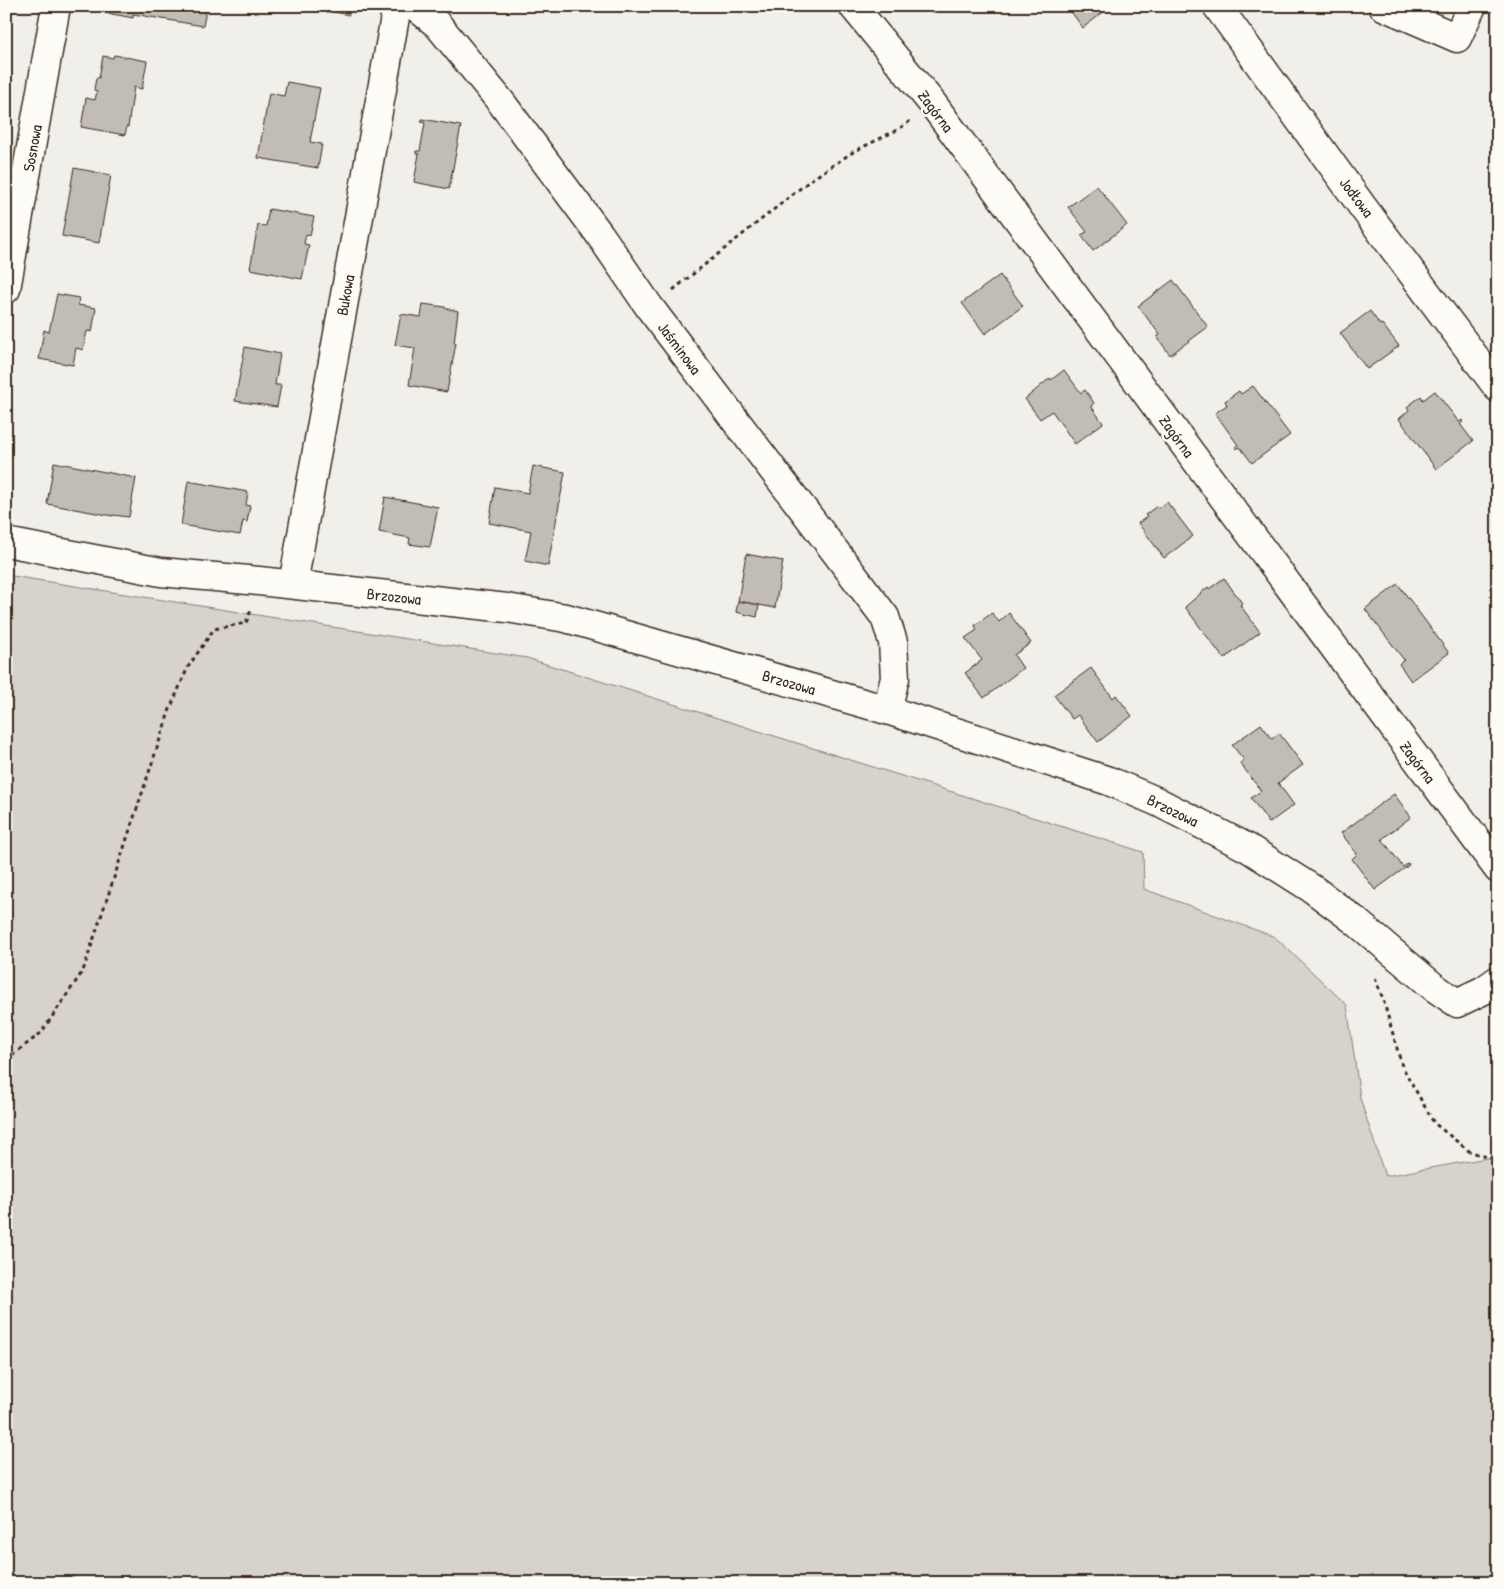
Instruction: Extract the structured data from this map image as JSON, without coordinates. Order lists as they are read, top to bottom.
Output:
{
  "streets": {
    "street": [
      "Zagórna",
      "Sosnowa",
      "Jodłowa",
      "Bukowa",
      "Jaśminowa",
      "Brzozowa"
    ]
  },
  "crossings": [
    ["Bukowa", "Brzozowa"],
    ["Jaśminowa", "Brzozowa"]
  ]
}
